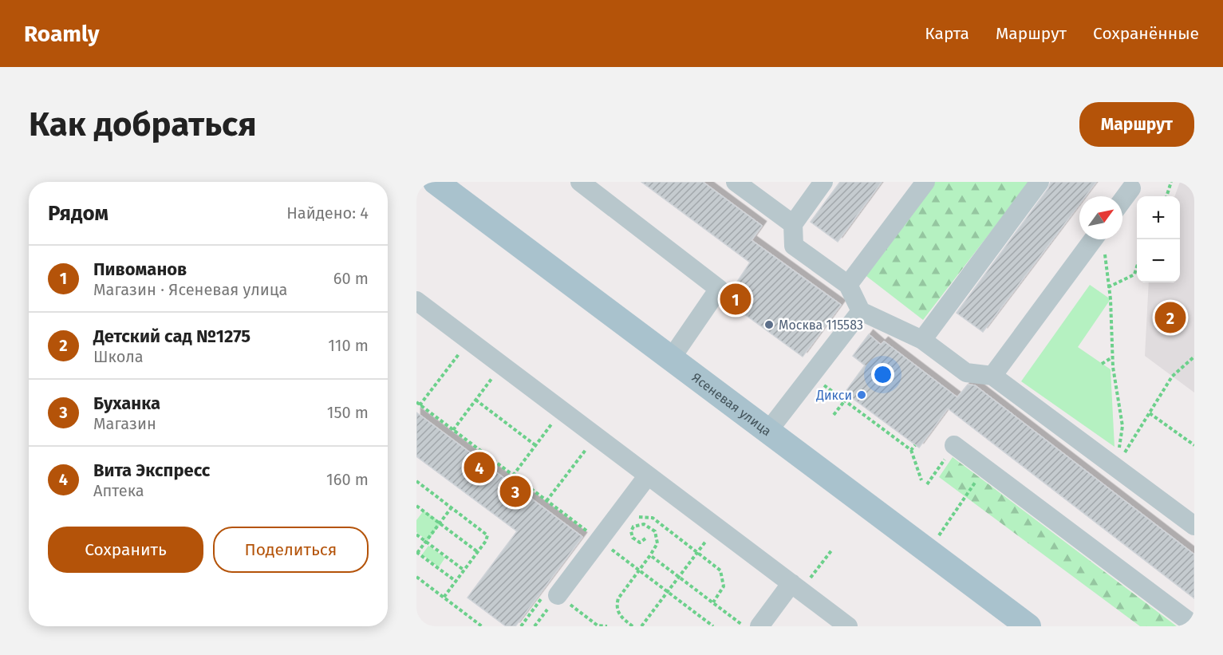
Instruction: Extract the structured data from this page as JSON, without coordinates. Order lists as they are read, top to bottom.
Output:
{
  "streets": {
    "main road": ["Ясеневая улица"]
  },
  "places": ["Москва 115583", "Дикси"],
  "north": "top right",
  "page": {
    "header": "Roamly",
    "nav": ["Карта", "Маршрут", "Сохранённые"],
    "buttons": [
      "Маршрут",
      ["Сохранить", "Поделиться"]
    ],
    "title": "Как добраться",
    "heading": ["Рядом", "Найдено: 4"],
    "map_buttons": ["+", "−"],
    "list": [
      {
        "mark": "1",
        "name": "Пивоманов",
        "note": "Магазин · Ясеневая улица",
        "value": "60 m"
      },
      {
        "mark": "2",
        "name": "Детский сад №1275",
        "note": "Школа",
        "value": "110 m"
      },
      {
        "mark": "3",
        "name": "Буханка",
        "note": "Магазин",
        "value": "150 m"
      },
      {
        "mark": "4",
        "name": "Вита Экспресс",
        "note": "Аптека",
        "value": "160 m"
      }
    ],
    "pins": [
      "1",
      "2",
      "4",
      "3"
    ]
  }
}
